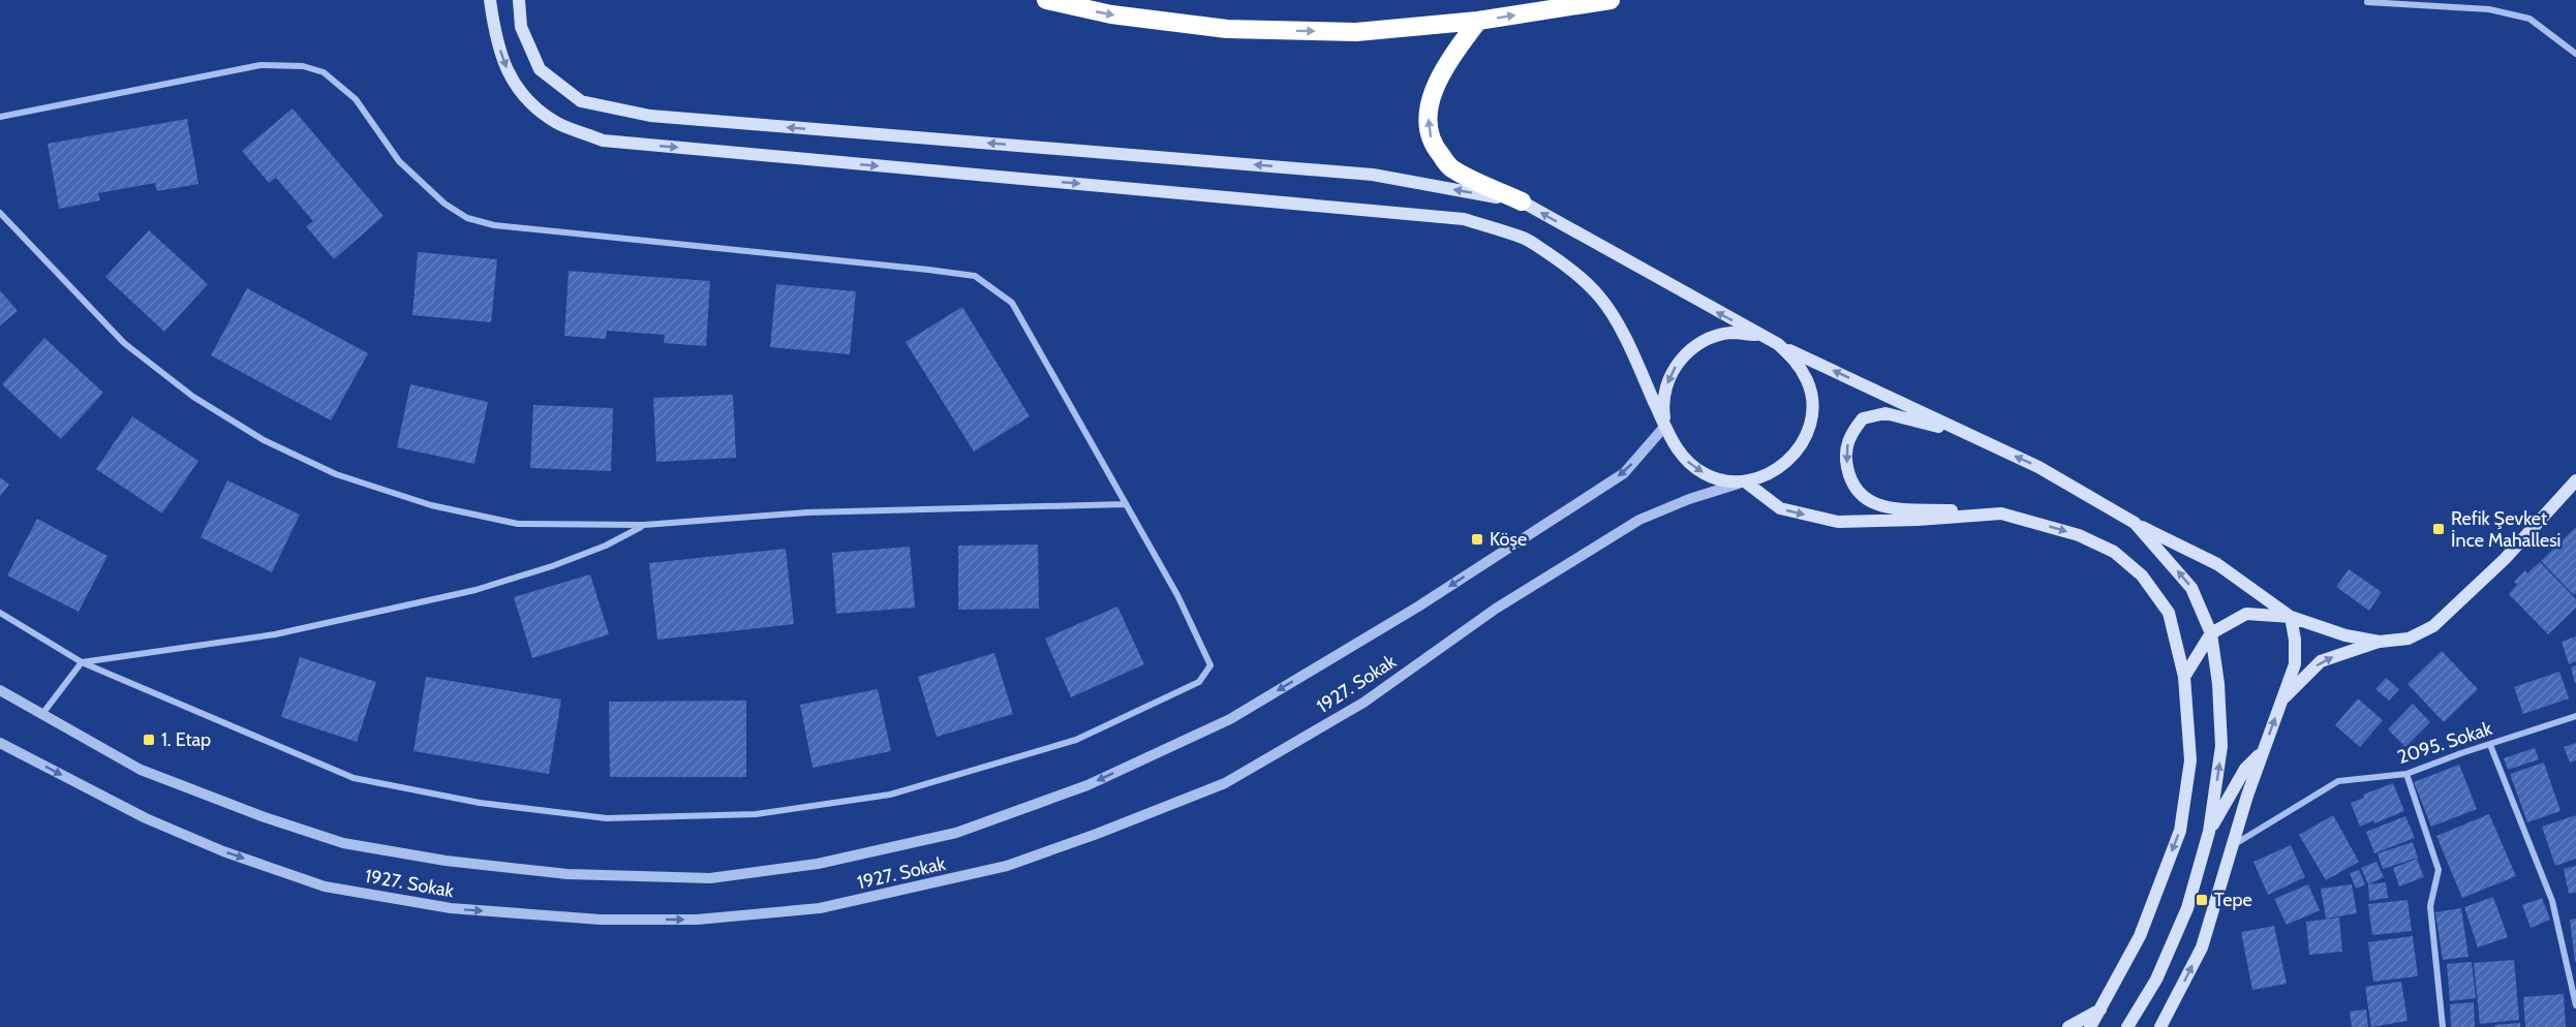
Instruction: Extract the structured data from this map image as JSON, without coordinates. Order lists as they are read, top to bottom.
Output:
{
  "streets": {
    "street": ["1927. Sokak", "2095. Sokak"]
  },
  "places": {
    "transit": [
      "Refik Şevket İnce Mahallesi",
      "Köşe",
      "1. Etap",
      "Tepe"
    ]
  }
}
